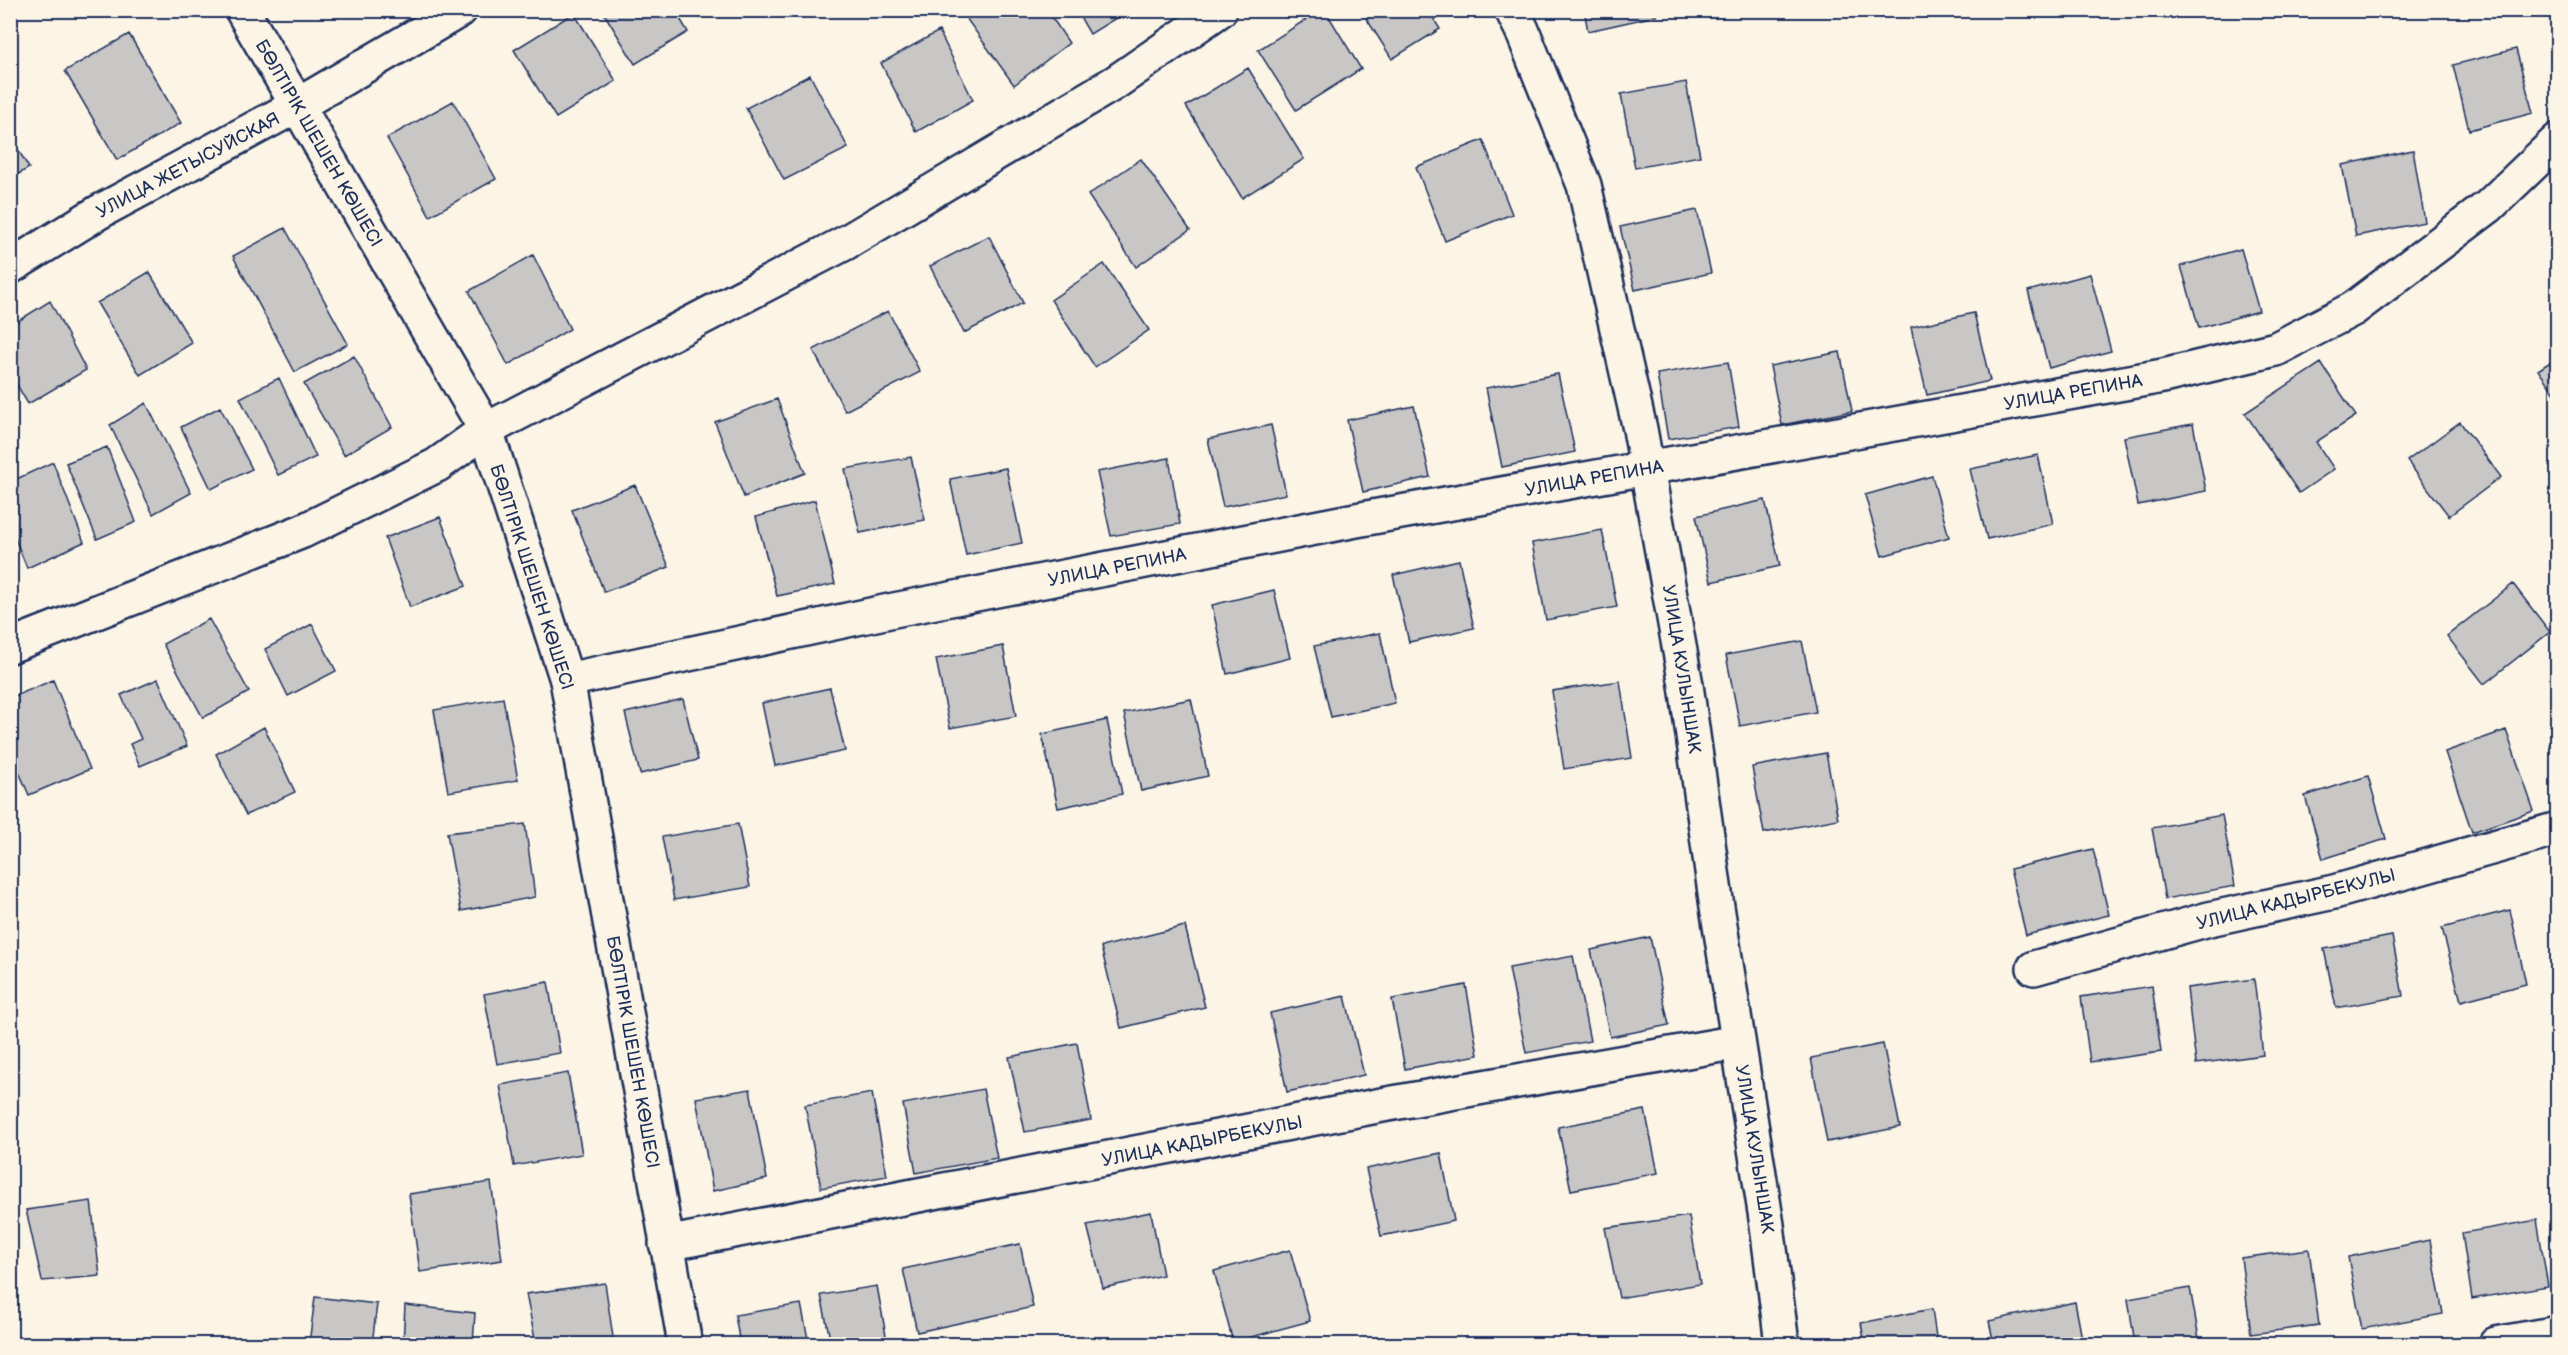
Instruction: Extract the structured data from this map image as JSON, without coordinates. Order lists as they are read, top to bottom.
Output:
{
  "streets": {
    "street": [
      "БӨЛТІРІК ШЕШЕН КӨШЕСІ",
      "УЛИЦА ЖЕТЫСУЙСКАЯ",
      "УЛИЦА РЕПИНА",
      "УЛИЦА КУЛЫНШАК",
      "УЛИЦА КАДЫРБЕКУЛЫ"
    ]
  },
  "crossings": [
    ["БӨЛТІРІК ШЕШЕН КӨШЕСІ", "УЛИЦА ЖЕТЫСУЙСКАЯ"],
    ["БӨЛТІРІК ШЕШЕН КӨШЕСІ", "УЛИЦА РЕПИНА"],
    ["БӨЛТІРІК ШЕШЕН КӨШЕСІ", "УЛИЦА КАДЫРБЕКУЛЫ"],
    ["УЛИЦА РЕПИНА", "УЛИЦА КУЛЫНШАК"],
    ["УЛИЦА КУЛЫНШАК", "УЛИЦА КАДЫРБЕКУЛЫ"]
  ]
}
